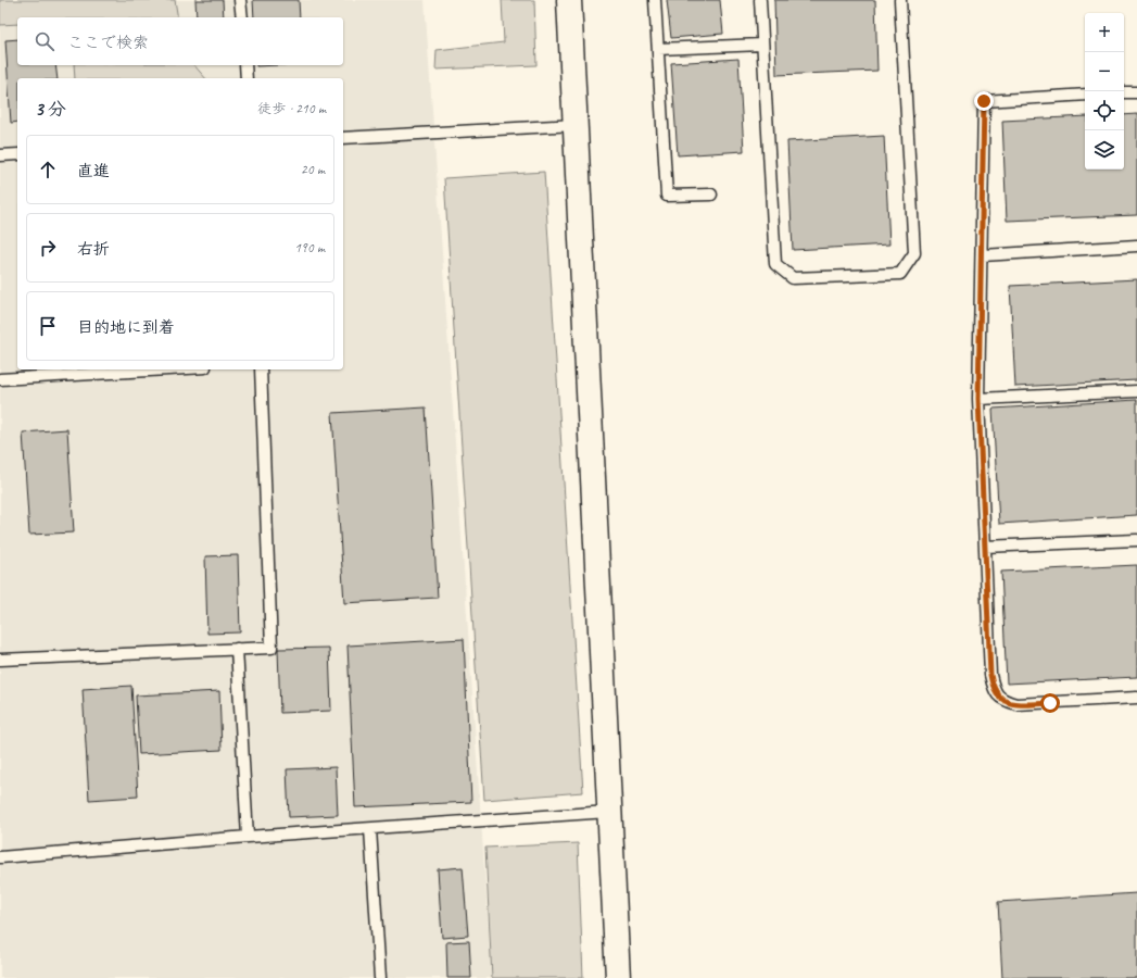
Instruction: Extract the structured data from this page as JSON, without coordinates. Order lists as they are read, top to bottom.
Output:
{
  "page": {
    "map_buttons": ["+", "−"],
    "search": "ここで検索",
    "heading": ["3 分", "徒歩 · 210 m"],
    "list": [
      ["直進", "20 m"],
      ["右折", "190 m"],
      "目的地に到着"
    ]
  }
}
